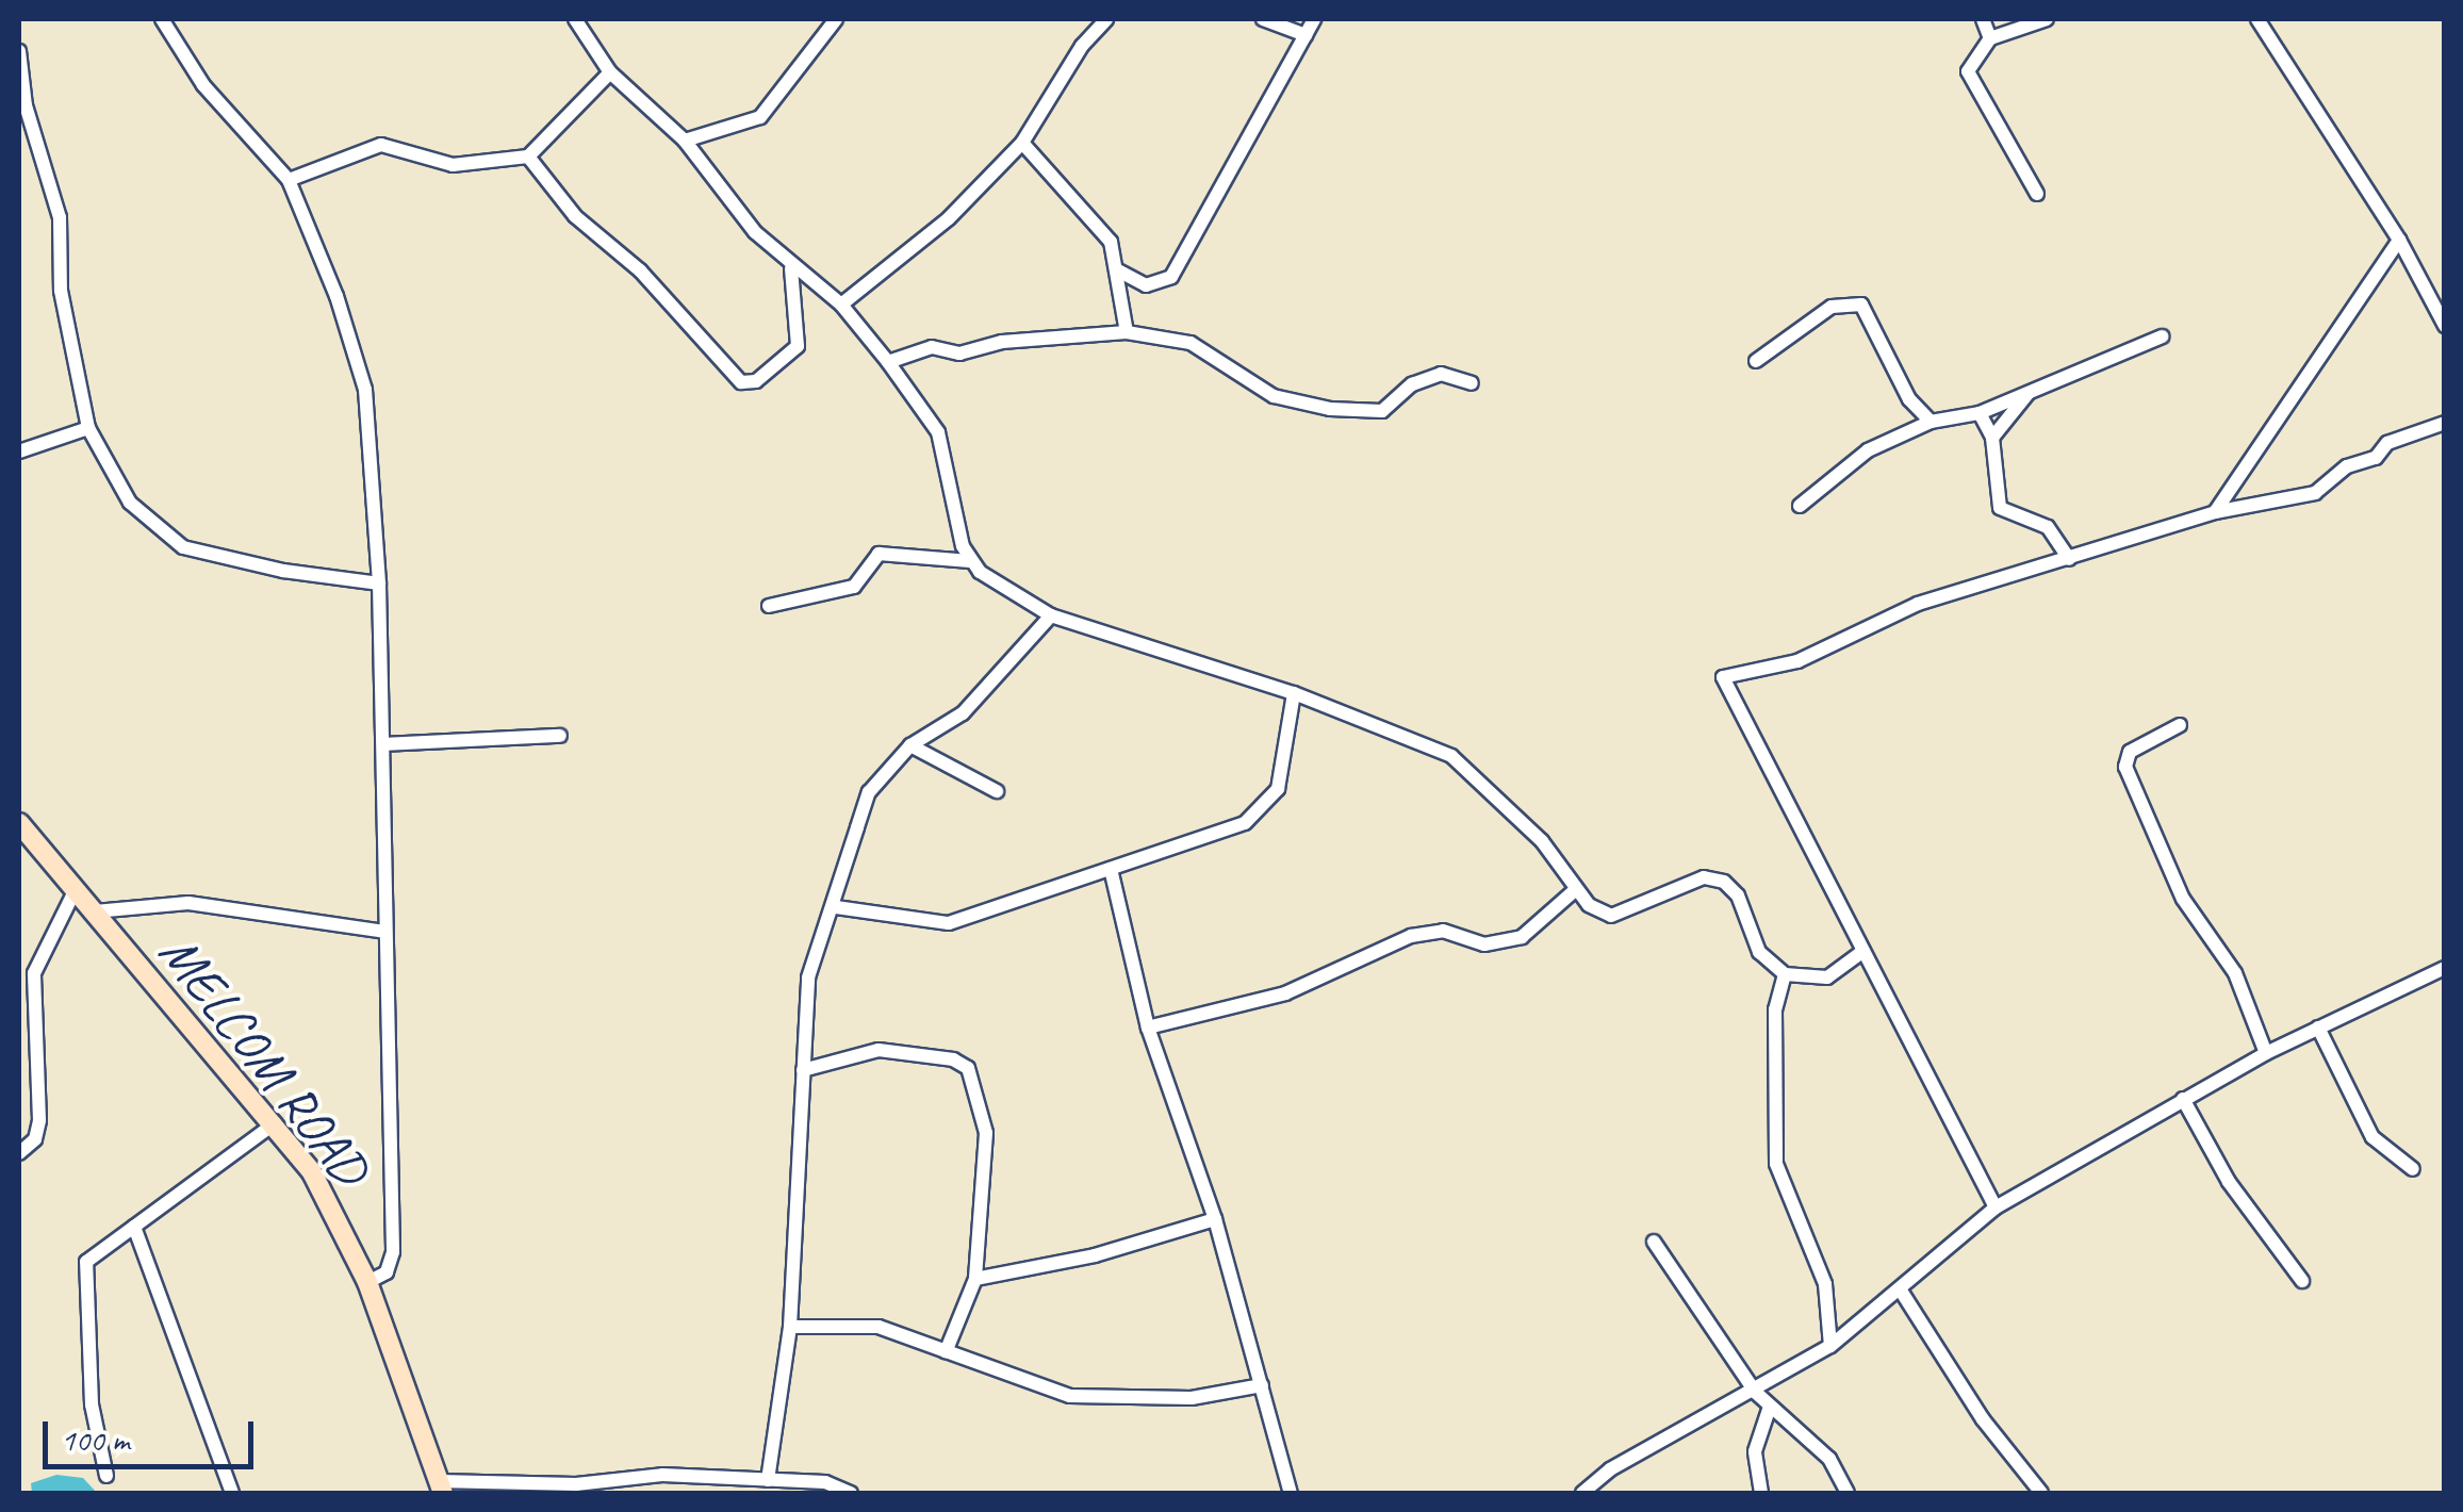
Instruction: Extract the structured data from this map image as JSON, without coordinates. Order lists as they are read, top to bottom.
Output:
{
  "streets": {
    "main road": ["MELCOM ROAD"]
  },
  "scale_bar": "100 m"
}
